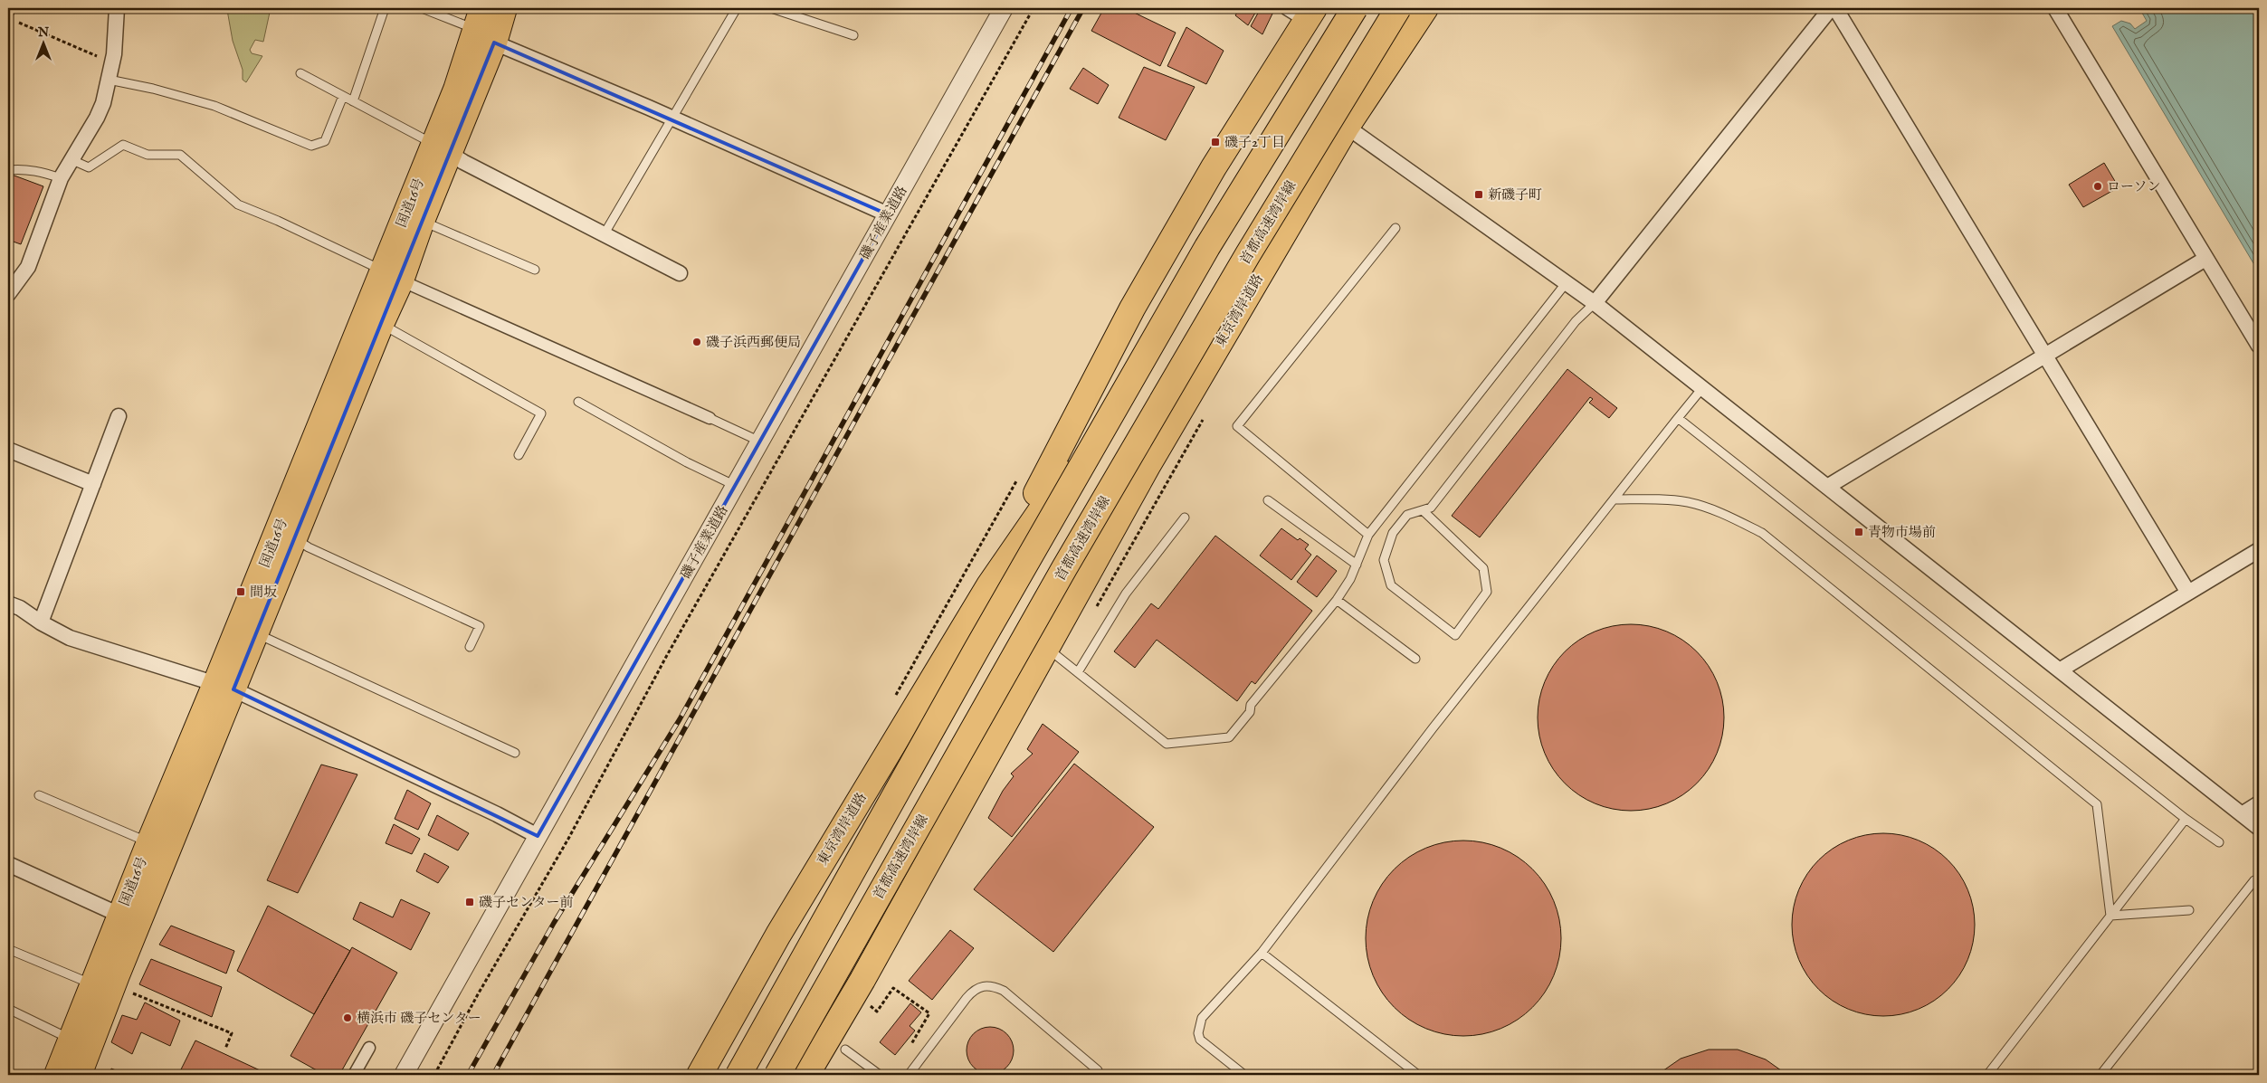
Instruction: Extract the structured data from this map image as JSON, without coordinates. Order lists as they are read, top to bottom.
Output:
{
  "streets": {
    "highway": ["国道16号", "首都高速湾岸線", "東京湾岸道路"],
    "street": ["磯子産業道路"]
  },
  "places": {
    "transit": [
      "磯子2丁目",
      "新磯子町",
      "青物市場前",
      "間坂",
      "磯子センター前"
    ],
    "other": ["ローソン", "磯子浜西郵便局", "横浜市 磯子センター"]
  },
  "north": "top"
}
